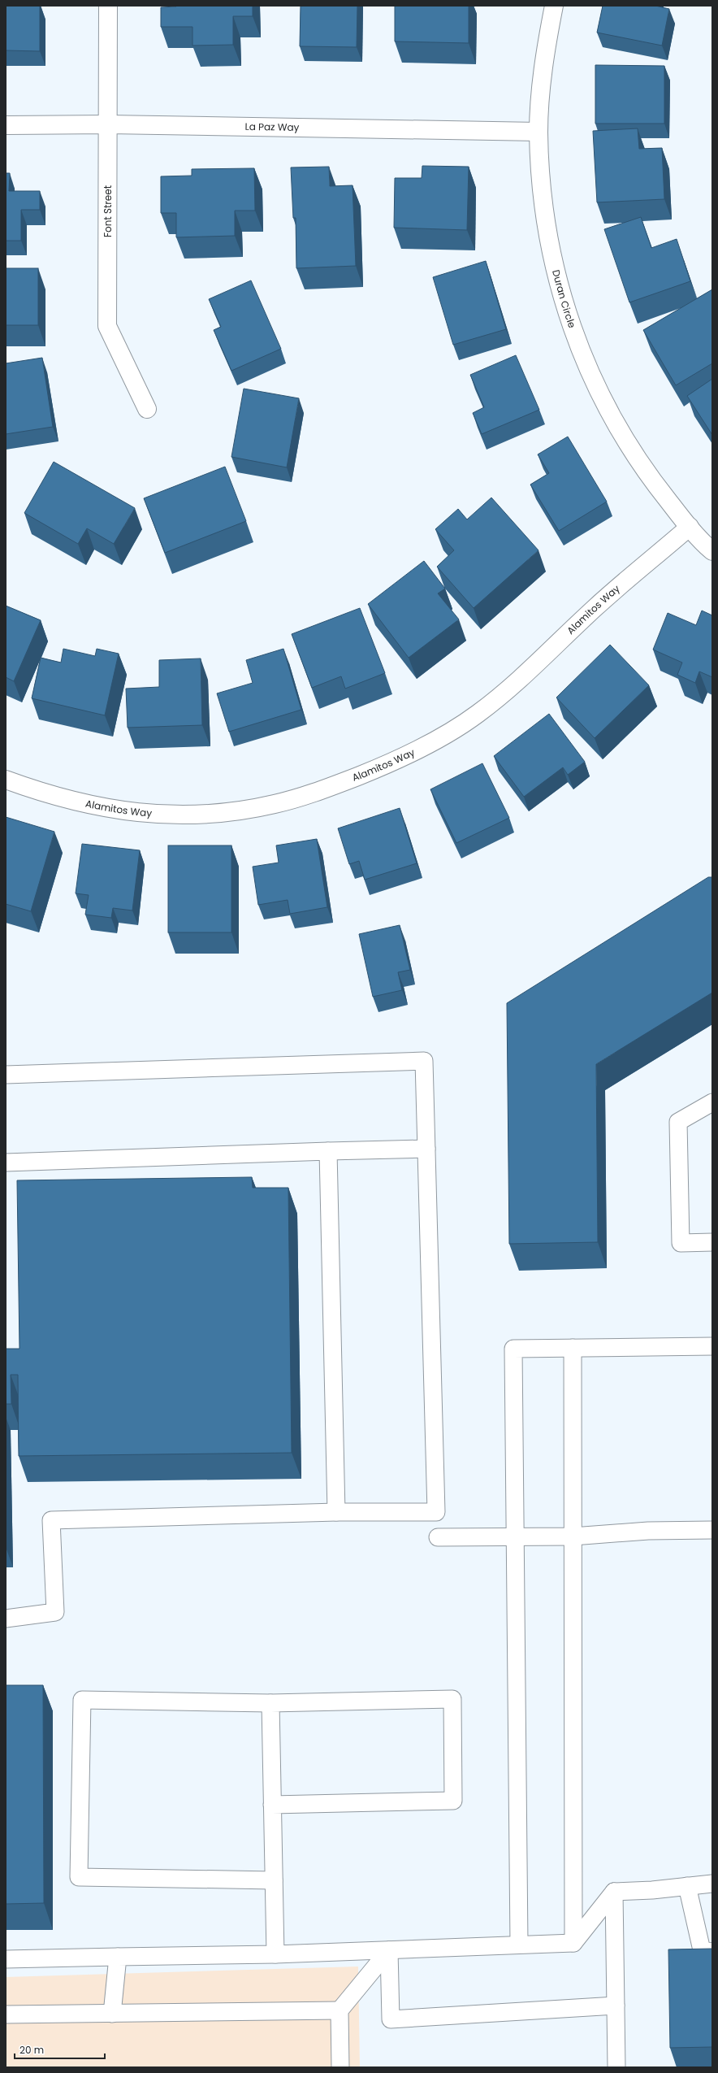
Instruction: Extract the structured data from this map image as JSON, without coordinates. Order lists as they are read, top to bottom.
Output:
{
  "streets": {
    "street": [
      "La Paz Way",
      "Font Street",
      "Duran Circle",
      "Alamitos Way"
    ]
  },
  "crossings": [
    ["La Paz Way", "Font Street"],
    ["La Paz Way", "Duran Circle"],
    ["Duran Circle", "Alamitos Way"]
  ],
  "scale_bar": "20 m"
}
